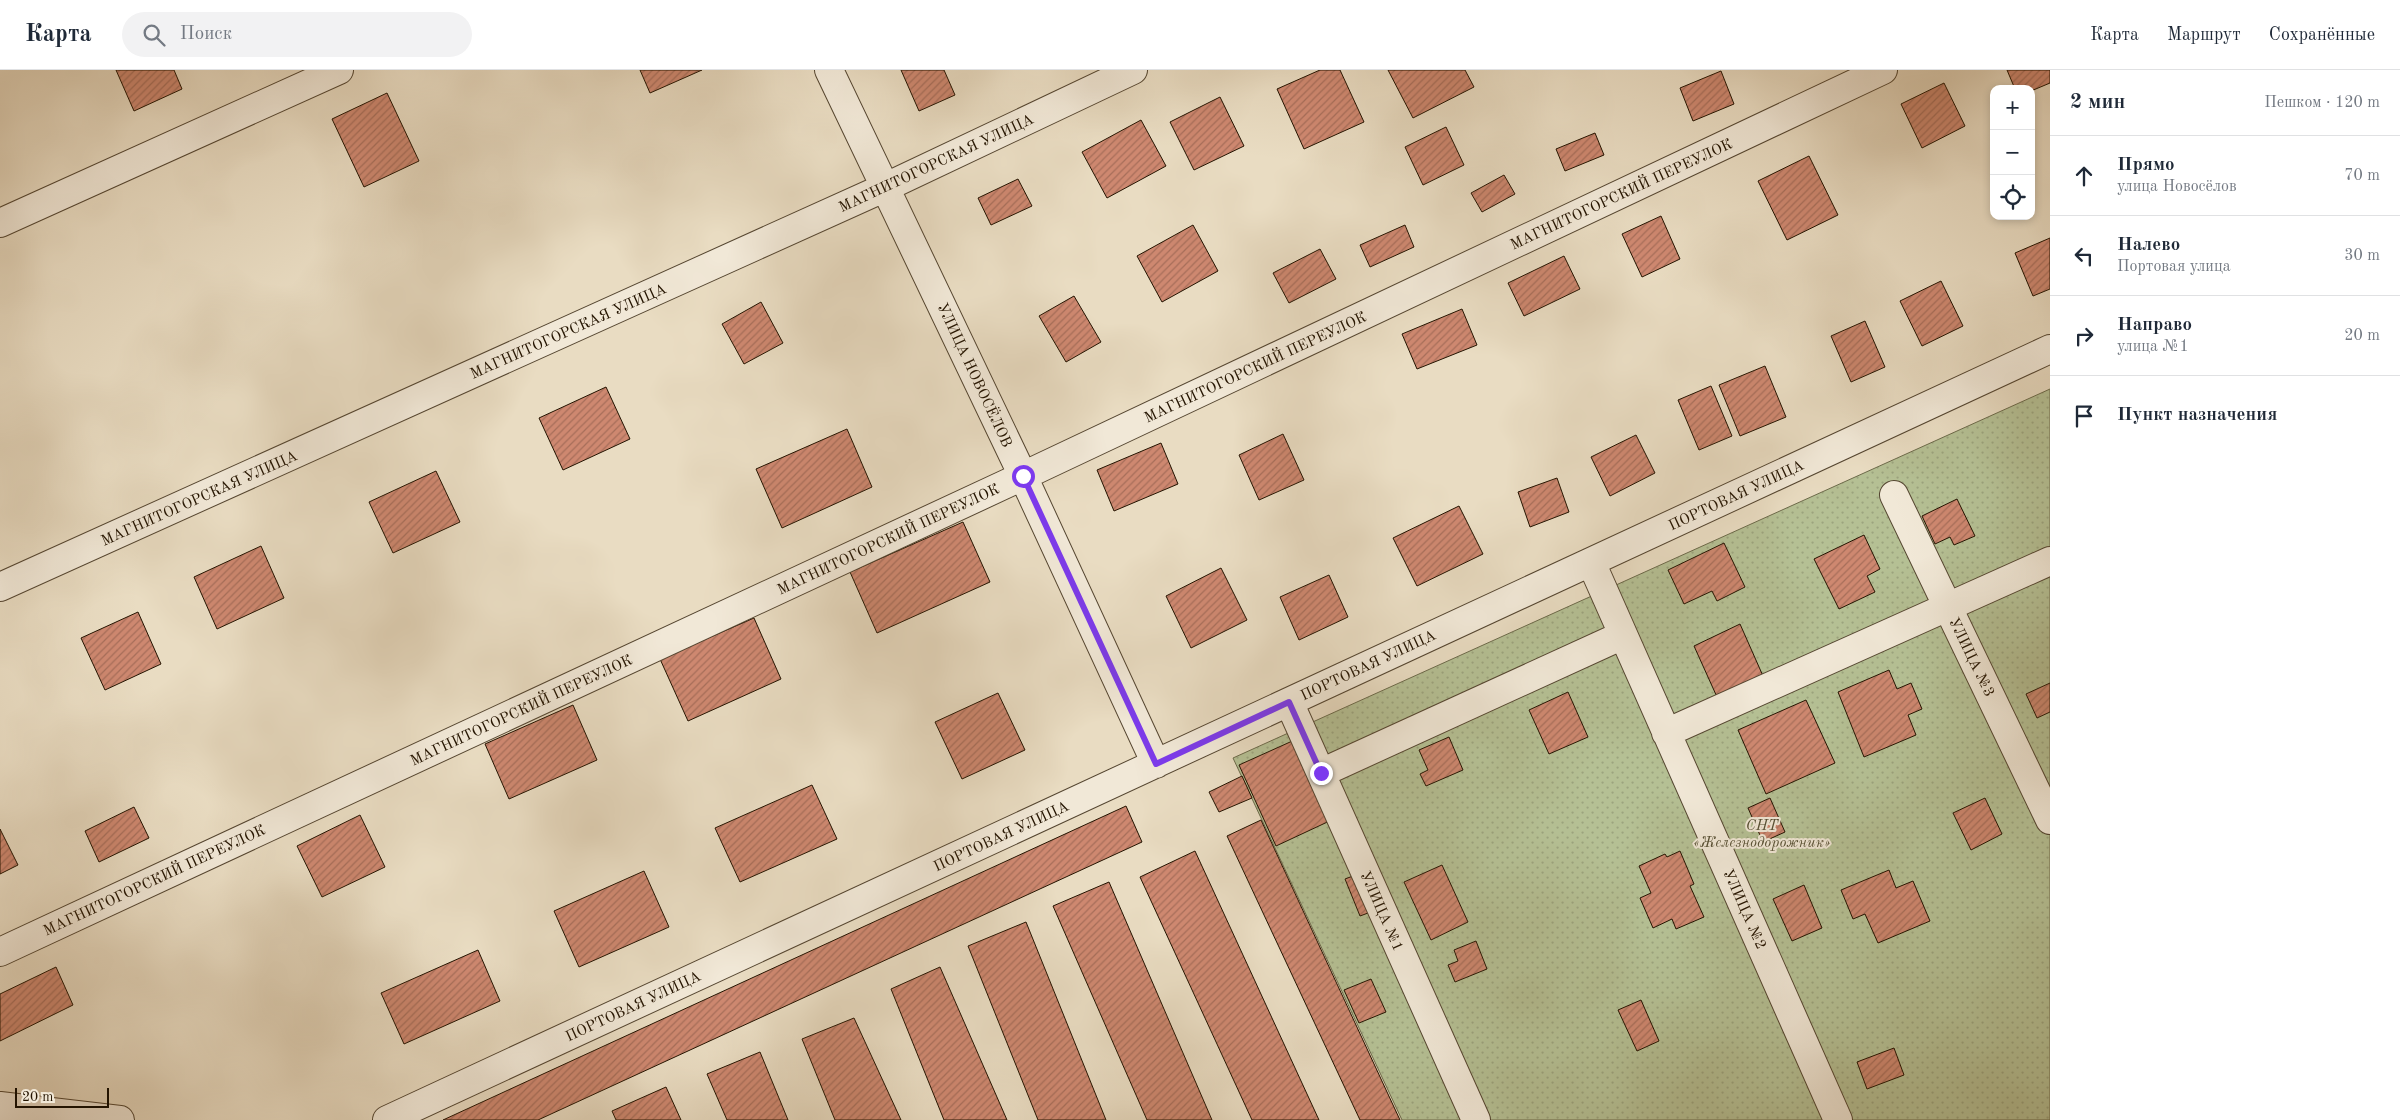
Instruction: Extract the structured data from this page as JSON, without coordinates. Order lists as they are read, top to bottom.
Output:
{
  "streets": {
    "street": [
      "МАГНИТОГОРСКАЯ УЛИЦА",
      "МАГНИТОГОРСКИЙ ПЕРЕУЛОК",
      "УЛИЦА НОВОСЁЛОВ",
      "ПОРТОВАЯ УЛИЦА",
      "УЛИЦА №3",
      "УЛИЦА №2",
      "УЛИЦА №1"
    ]
  },
  "crossings": [
    ["МАГНИТОГОРСКАЯ УЛИЦА", "УЛИЦА НОВОСЁЛОВ"],
    ["МАГНИТОГОРСКИЙ ПЕРЕУЛОК", "УЛИЦА НОВОСЁЛОВ"],
    ["УЛИЦА НОВОСЁЛОВ", "ПОРТОВАЯ УЛИЦА"],
    ["ПОРТОВАЯ УЛИЦА", "УЛИЦА №2"],
    ["ПОРТОВАЯ УЛИЦА", "УЛИЦА №1"]
  ],
  "parks": ["СНТ «Железнодорожник»"],
  "scale_bar": "20 m",
  "page": {
    "header": "Карта",
    "search": "Поиск",
    "nav": ["Карта", "Маршрут", "Сохранённые"],
    "heading": ["2 мин", "Пешком · 120 m"],
    "map_buttons": ["+", "−"],
    "list": [
      ["Прямо", "улица Новосёлов", "70 m"],
      ["Налево", "Портовая улица", "30 m"],
      ["Направо", "улица №1", "20 m"],
      "Пункт назначения"
    ],
    "scale": "20 m"
  }
}
